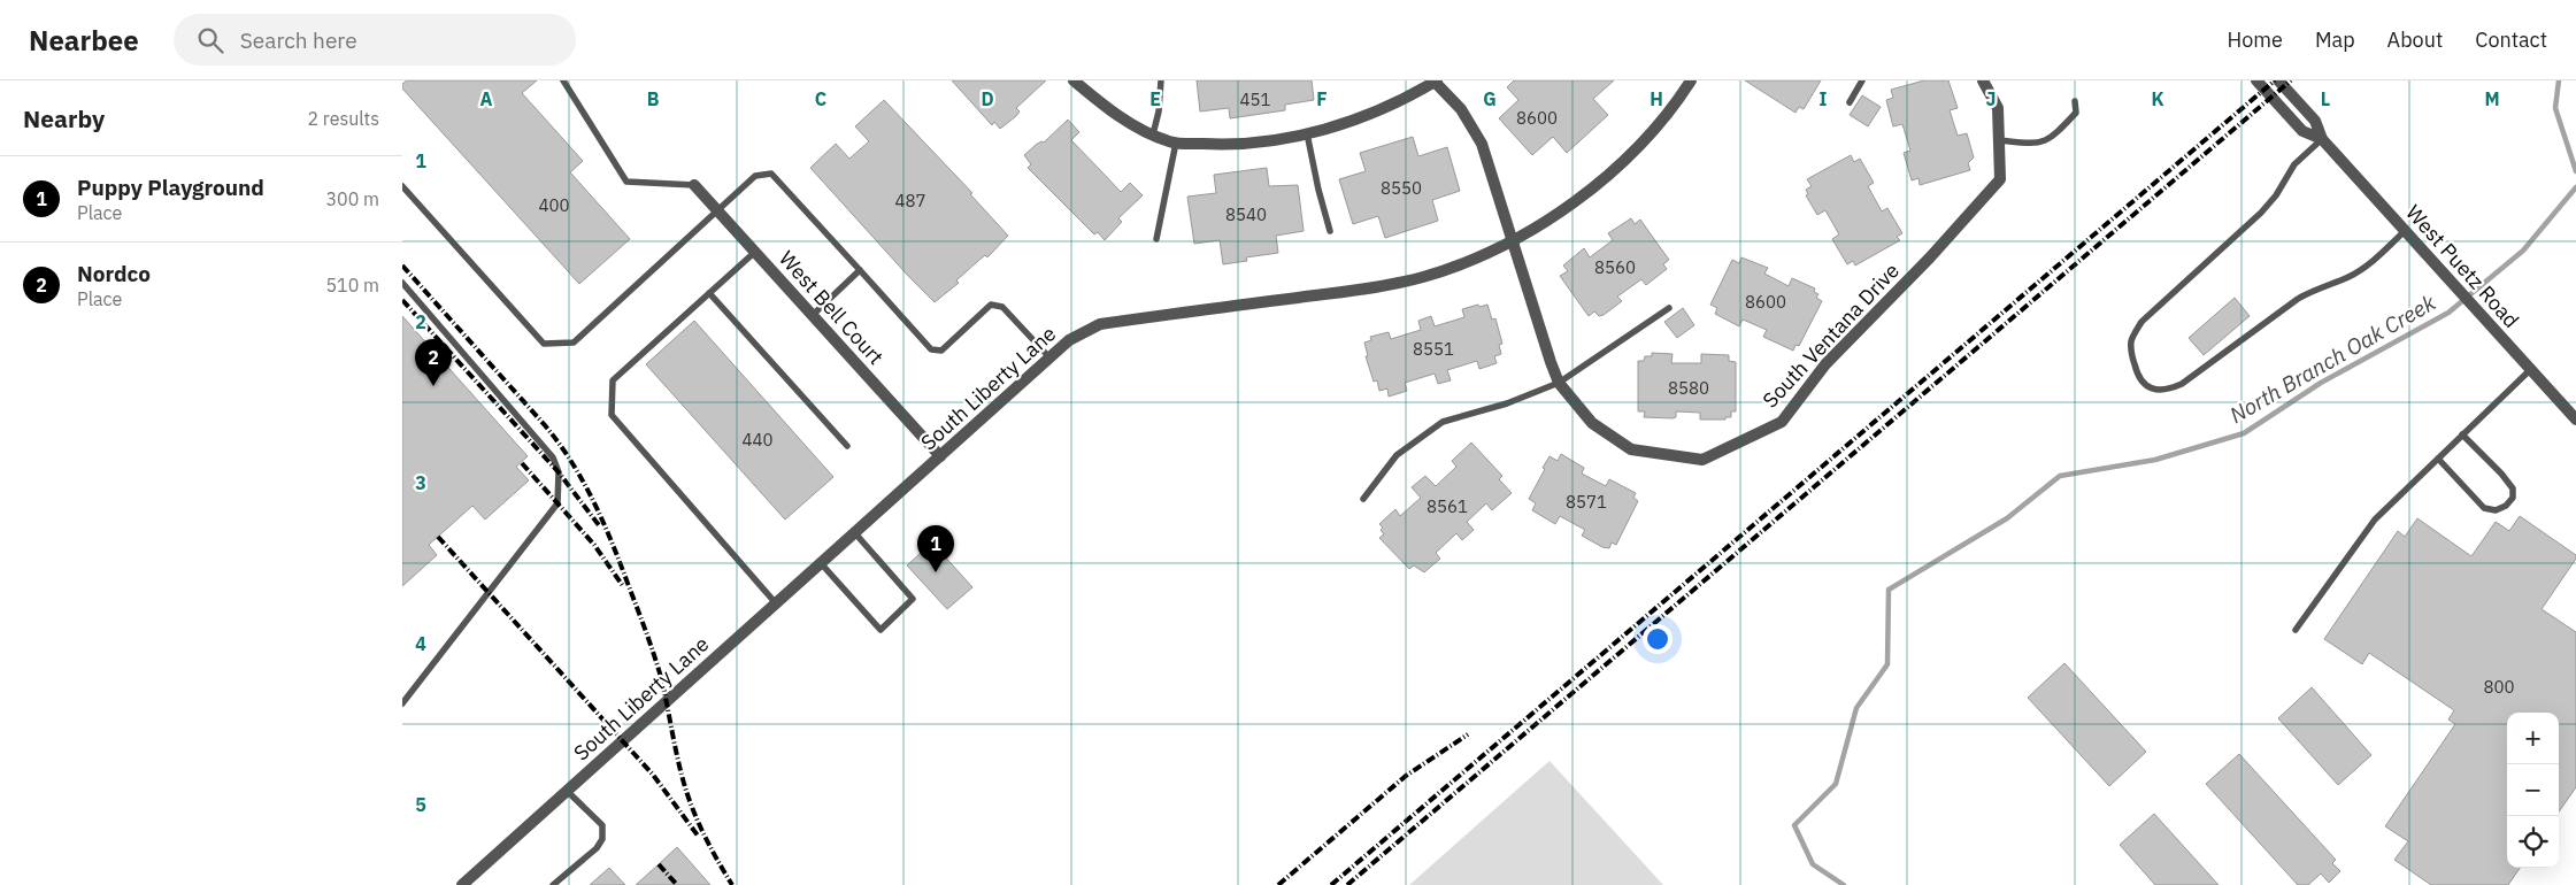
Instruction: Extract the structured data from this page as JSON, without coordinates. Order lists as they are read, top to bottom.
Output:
{
  "streets": {
    "street": [
      "West Puetz Road",
      "West Bell Court",
      "South Ventana Drive",
      "South Liberty Lane"
    ]
  },
  "crossings": [
    ["West Bell Court", "South Liberty Lane"],
    ["South Ventana Drive", "South Liberty Lane"]
  ],
  "water": ["North Branch Oak Creek"],
  "house_numbers": [
    "451",
    "8600",
    "8550",
    "487",
    "400",
    "8540",
    "8560",
    "8600",
    "8551",
    "8580",
    "440",
    "8571",
    "8561",
    "800"
  ],
  "page": {
    "header": "Nearbee",
    "search": "Search here",
    "nav": [
      "Home",
      "Map",
      "About",
      "Contact"
    ],
    "heading": ["Nearby", "2 results"],
    "list": [
      {
        "mark": "1",
        "name": "Puppy Playground",
        "note": "Place",
        "value": "300 m"
      },
      {
        "mark": "2",
        "name": "Nordco",
        "note": "Place",
        "value": "510 m"
      }
    ],
    "pins": ["2", "1"],
    "map_buttons": ["+", "−"]
  },
  "grid": {
    "columns": [
      "A",
      "B",
      "C",
      "D",
      "E",
      "F",
      "G",
      "H",
      "I",
      "J",
      "K",
      "L",
      "M"
    ],
    "rows": [
      "1",
      "2",
      "3",
      "4",
      "5"
    ]
  }
}
